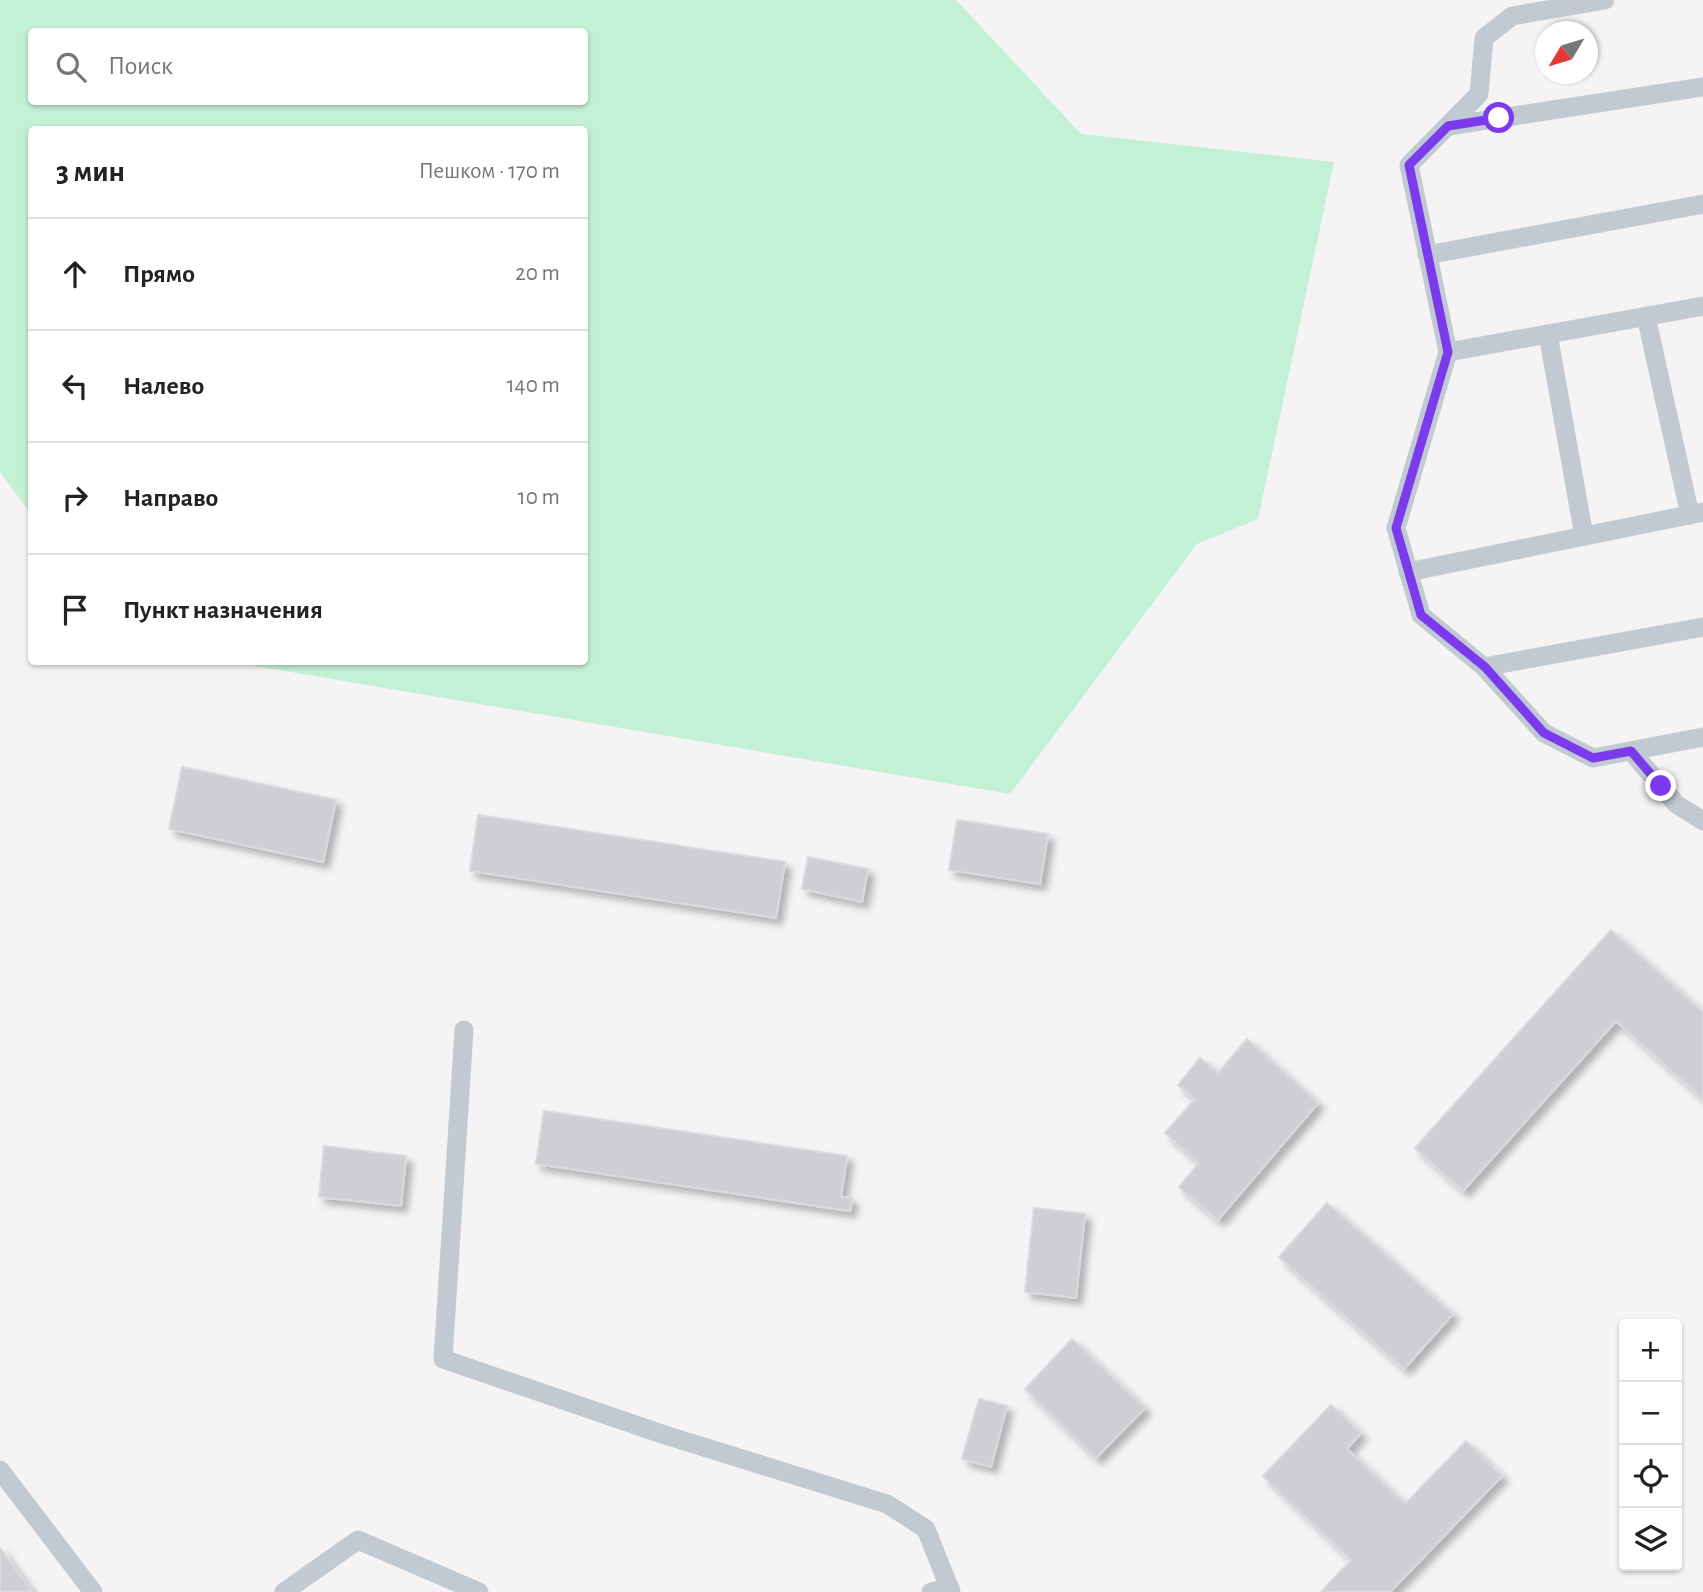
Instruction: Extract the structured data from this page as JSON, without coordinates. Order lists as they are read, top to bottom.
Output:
{
  "north": "bottom left",
  "page": {
    "search": "Поиск",
    "heading": ["3 мин", "Пешком · 170 m"],
    "list": [
      ["Прямо", "20 m"],
      ["Налево", "140 m"],
      ["Направо", "10 m"],
      "Пункт назначения"
    ],
    "map_buttons": ["+", "−"]
  }
}
